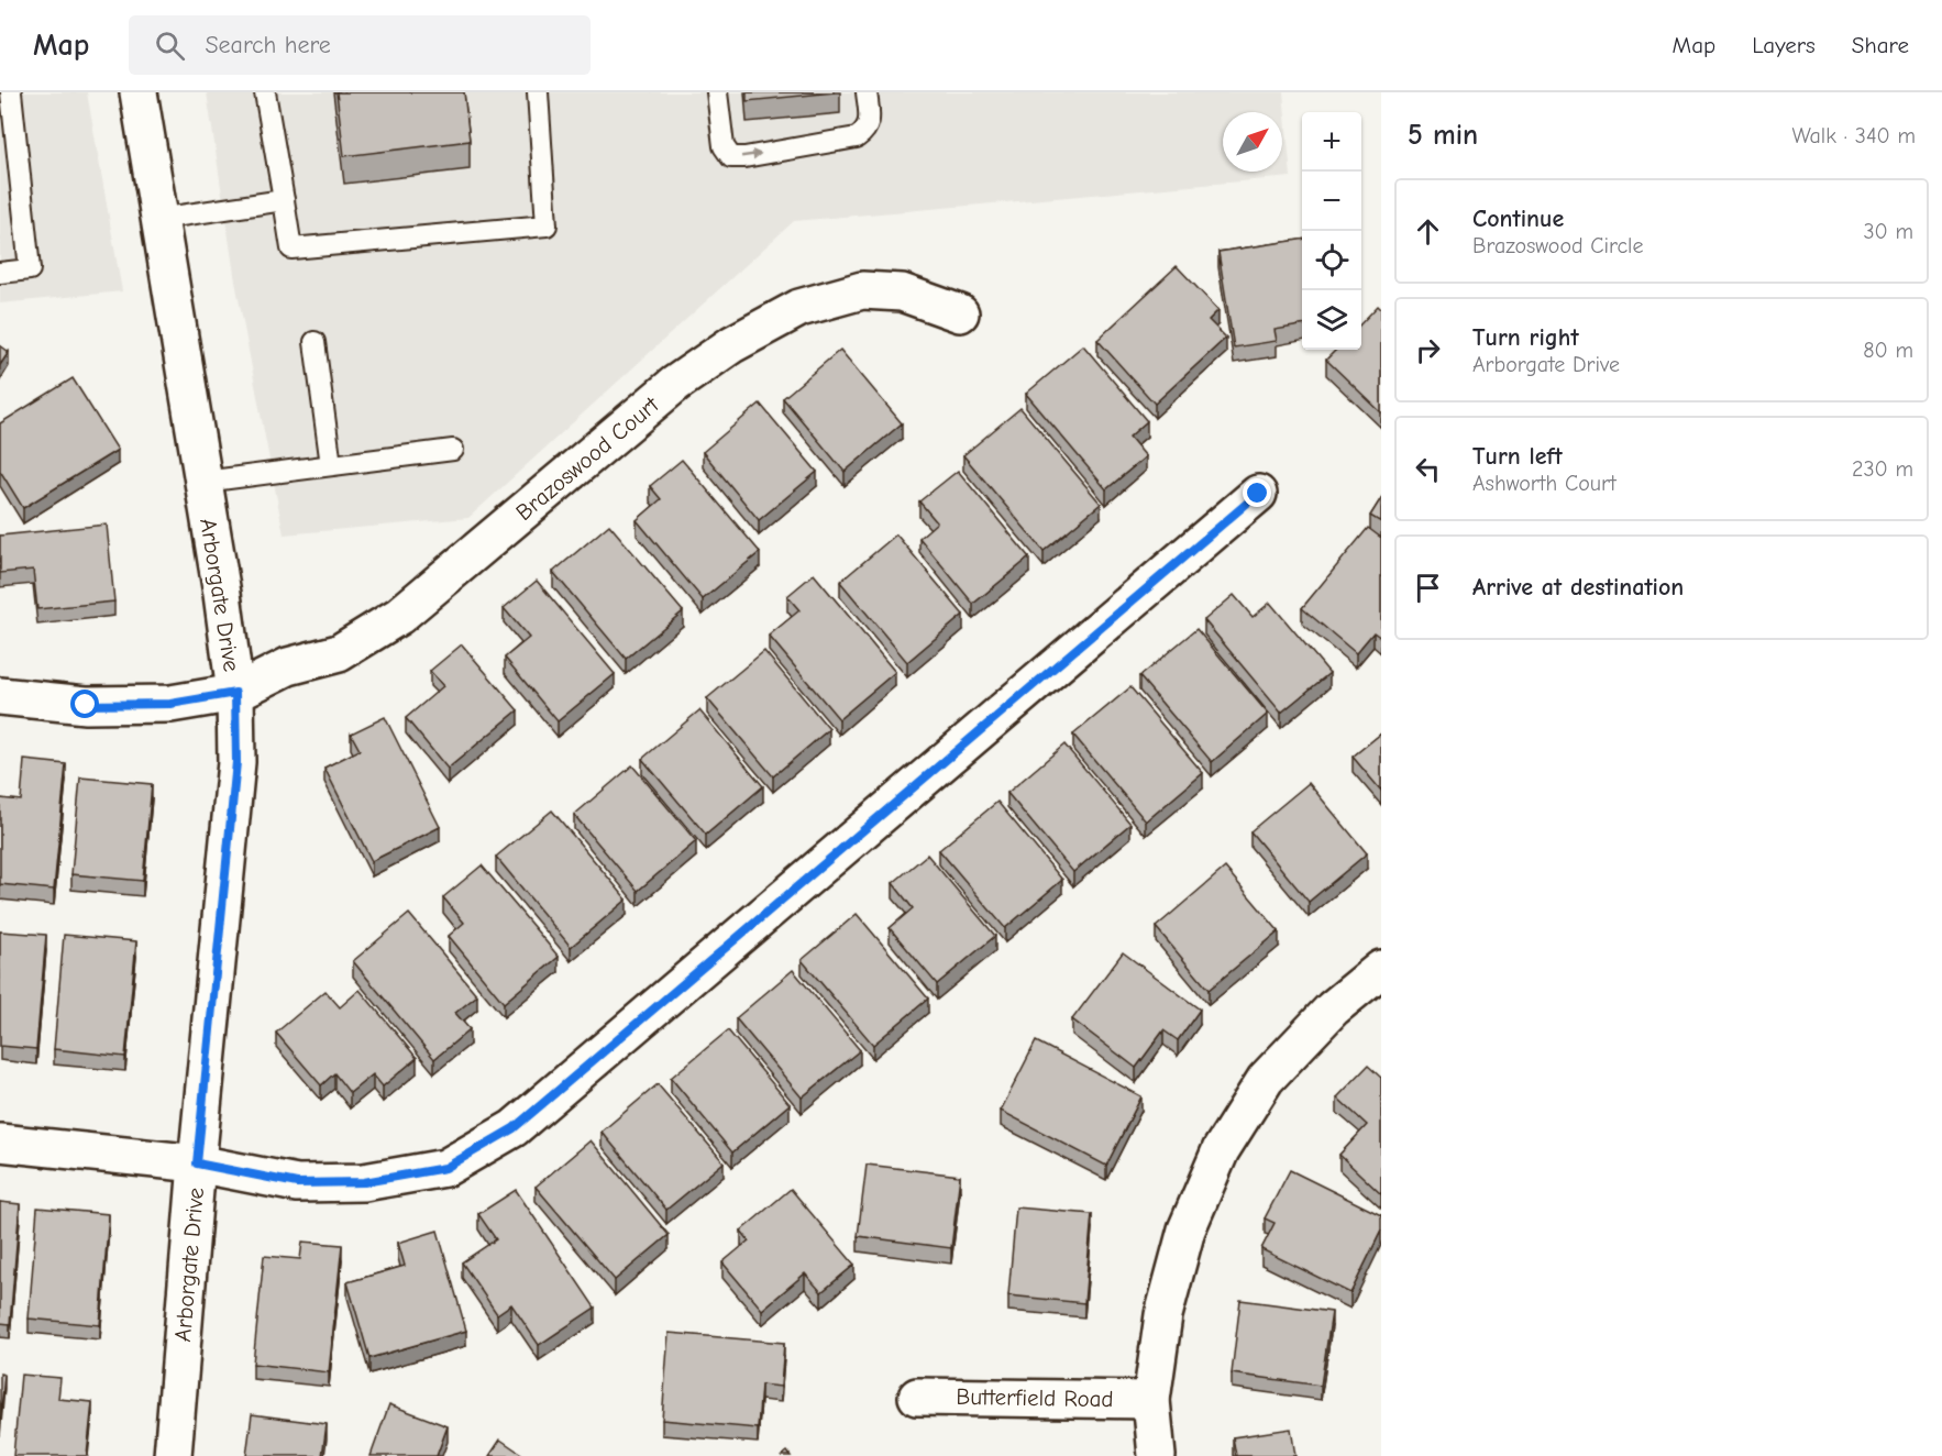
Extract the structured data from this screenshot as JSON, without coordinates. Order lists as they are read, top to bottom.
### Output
{
  "streets": {
    "street": ["Brazoswood Court", "Arborgate Drive", "Butterfield Road"]
  },
  "crossings": [
    ["Brazoswood Court", "Arborgate Drive"]
  ],
  "north": "top right",
  "page": {
    "header": "Map",
    "search": "Search here",
    "nav": ["Map", "Layers", "Share"],
    "heading": ["5 min", "Walk · 340 m"],
    "map_buttons": ["+", "−"],
    "list": [
      ["Continue", "Brazoswood Circle", "30 m"],
      ["Turn right", "Arborgate Drive", "80 m"],
      ["Turn left", "Ashworth Court", "230 m"],
      "Arrive at destination"
    ]
  }
}
